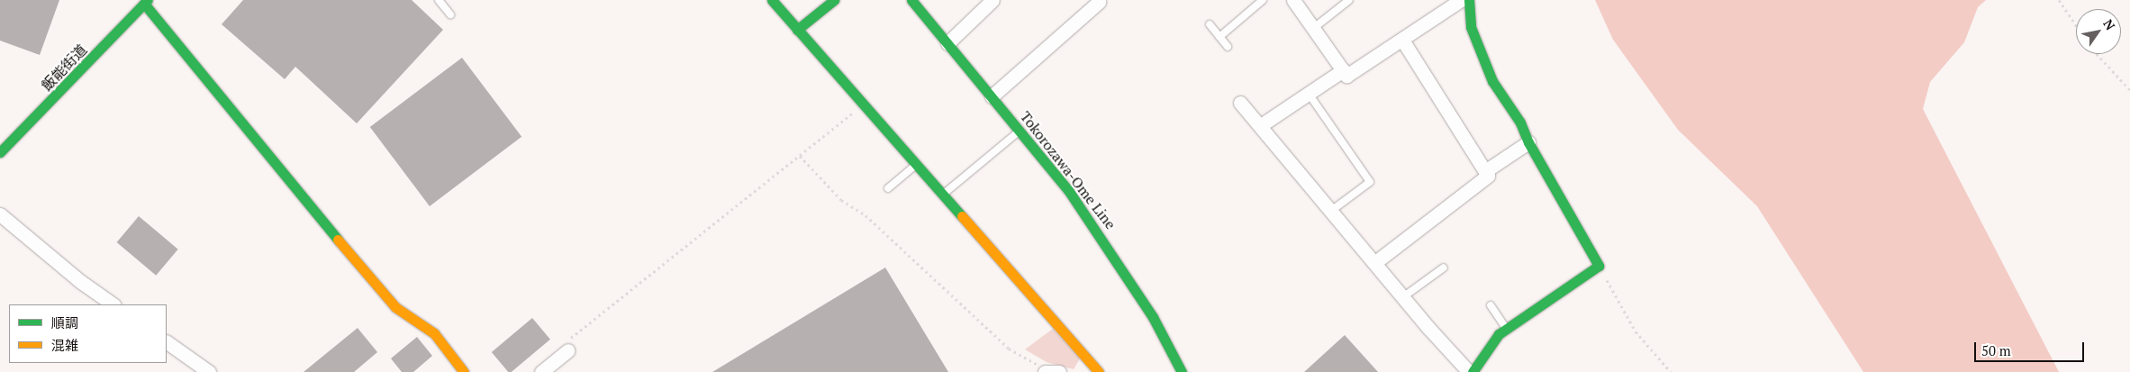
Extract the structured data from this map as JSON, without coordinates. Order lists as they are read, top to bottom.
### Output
{
  "streets": {
    "street": ["飯能街道", "Tokorozawa-Ome Line"]
  },
  "legend": ["順調", "混雑"],
  "scale_bar": "50 m",
  "north": "top right"
}
